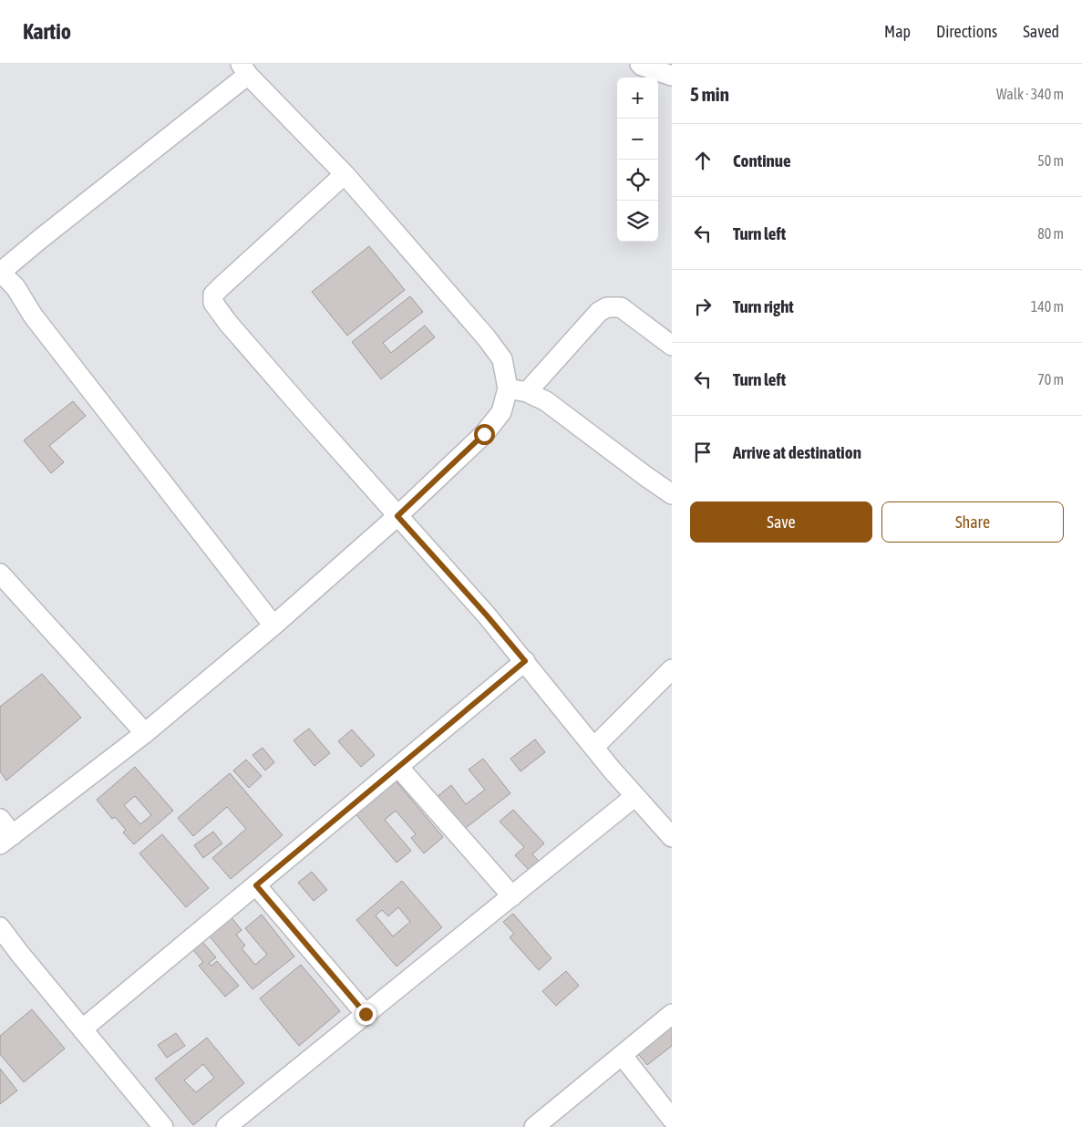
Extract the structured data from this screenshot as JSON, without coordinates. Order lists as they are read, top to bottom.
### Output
{
  "page": {
    "header": "Kartio",
    "nav": ["Map", "Directions", "Saved"],
    "heading": ["5 min", "Walk · 340 m"],
    "map_buttons": ["+", "−"],
    "list": [
      ["Continue", "50 m"],
      ["Turn left", "80 m"],
      ["Turn right", "140 m"],
      ["Turn left", "70 m"],
      "Arrive at destination"
    ],
    "buttons": ["Save", "Share"]
  }
}
